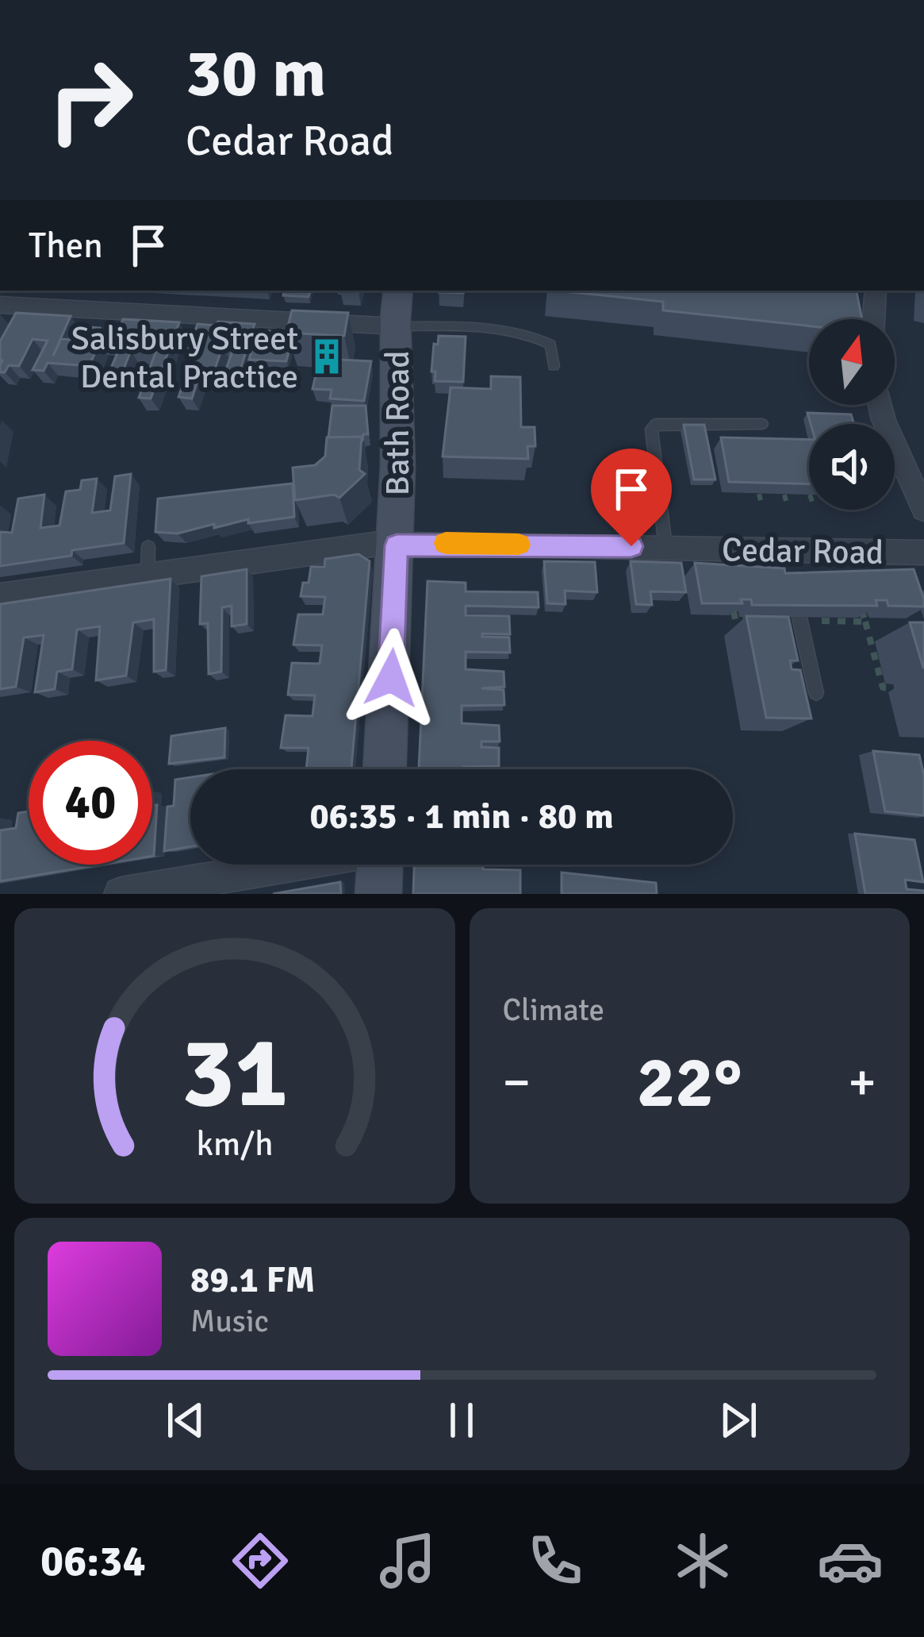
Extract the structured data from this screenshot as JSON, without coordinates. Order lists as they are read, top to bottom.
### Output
{
  "streets": {
    "street": ["Bath Road", "Cedar Road"]
  },
  "crossings": [
    ["Bath Road", "Cedar Road"]
  ],
  "places": {
    "building": ["Salisbury Street Dental Practice"]
  },
  "north": "top",
  "page": {
    "turn": ["30 m", "Cedar Road"],
    "then": "Then",
    "limit": "40",
    "trip": "06:35 · 1 min · 80 m",
    "tile": "Climate",
    "heat": ["−", "22°", "+"],
    "song": ["89.1 FM", "Music"],
    "tabs": "06:34",
    "gauge": ["31", "km/h"]
  }
}
